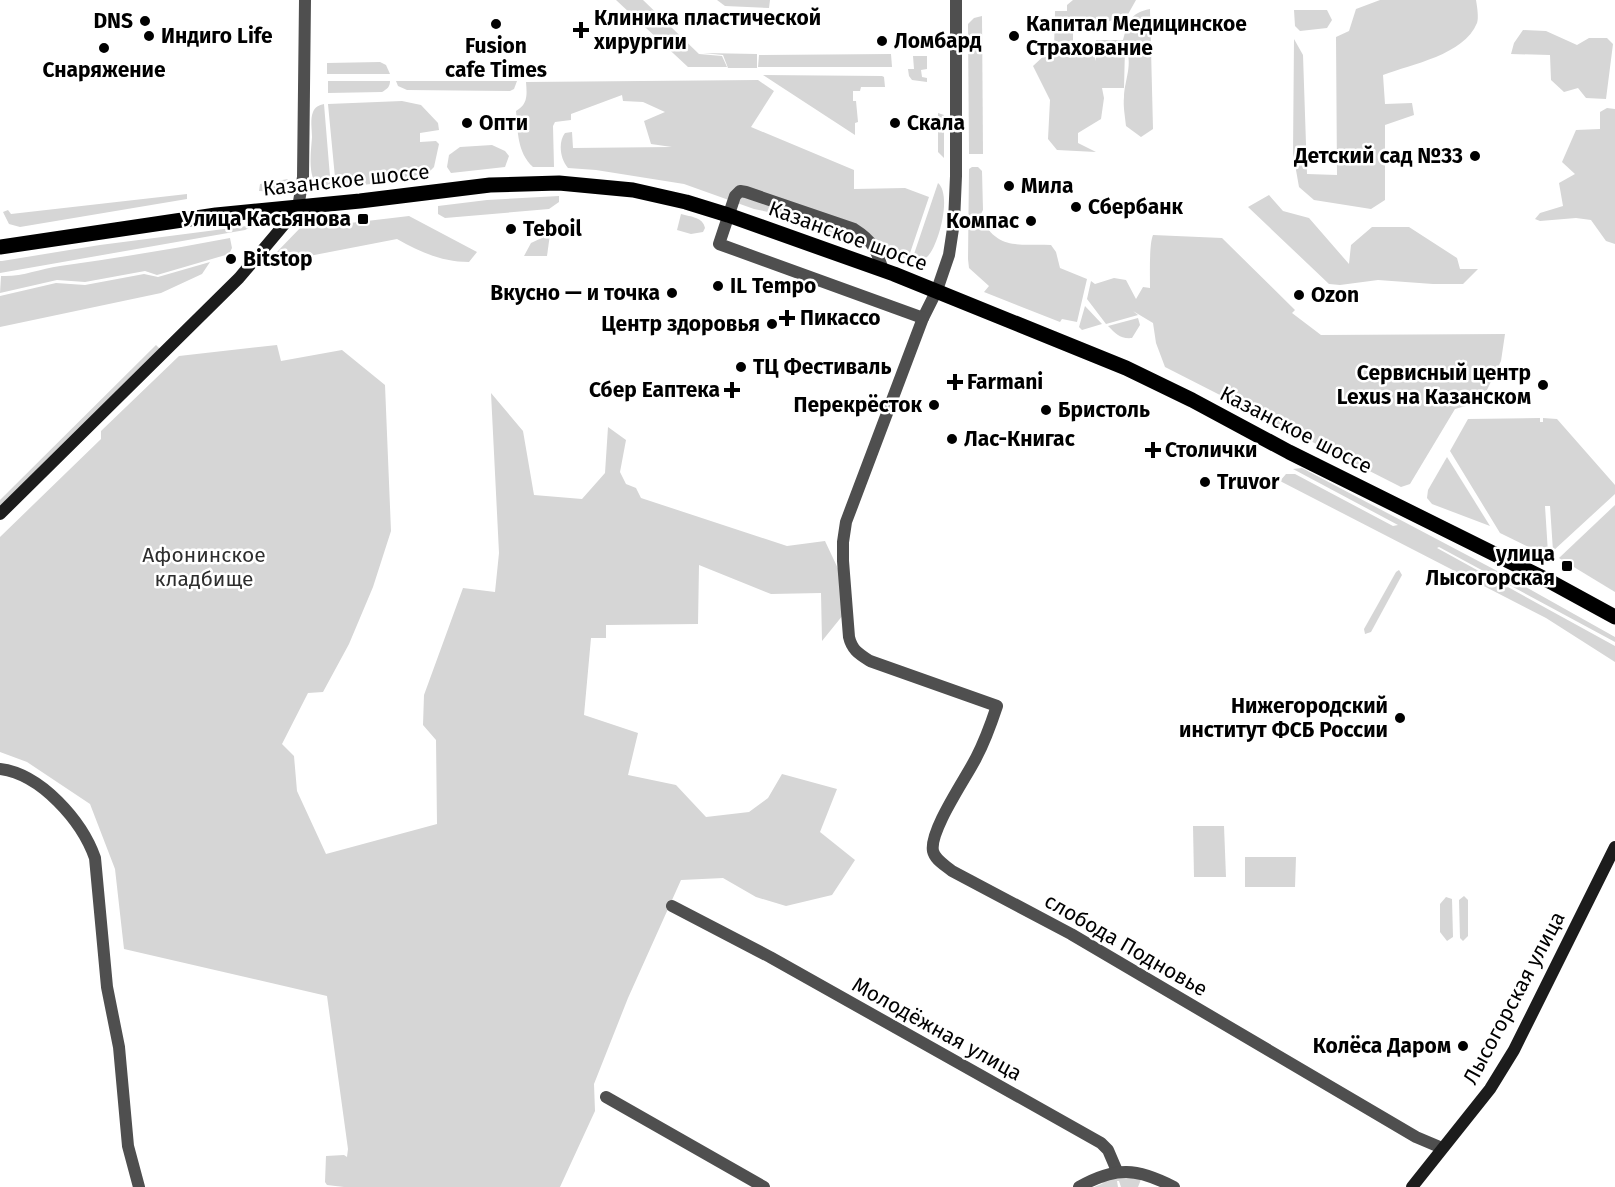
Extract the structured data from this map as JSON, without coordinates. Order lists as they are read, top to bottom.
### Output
{
  "streets": {
    "main road": ["Казанское шоссе"],
    "street": ["слобода Подновье", "Лысогорская улица", "Молодёжная улица"]
  },
  "crossings": [
    ["слобода Подновье", "Лысогорская улица"]
  ],
  "parks": ["Афонинское кладбище"],
  "places": {
    "other": [
      "DNS",
      "Fusion cafe Times",
      "Индиго Life",
      "Капитал Медицинское Страхование",
      "Ломбард",
      "Снаряжение",
      "Опти",
      "Скала",
      "Детский сад №33",
      "Мила",
      "Сбербанк",
      "Компас",
      "Teboil",
      "Bitstop",
      "IL Tempo",
      "Вкусно — и точка",
      "Ozon",
      "Центр здоровья",
      "ТЦ Фестиваль",
      "Сервисный центр Lexus на Казанском",
      "Перекрёсток",
      "Бристоль",
      "Лас-Книгас",
      "Truvor",
      "Нижегородский институт ФСБ России",
      "Колёса Даром"
    ],
    "health": [
      "Клиника пластической хирургии",
      "Пикассо",
      "Farmani",
      "Сбер Еаптека",
      "Столички"
    ],
    "transit": ["Улица Касьянова", "улица Лысогорская"]
  }
}
